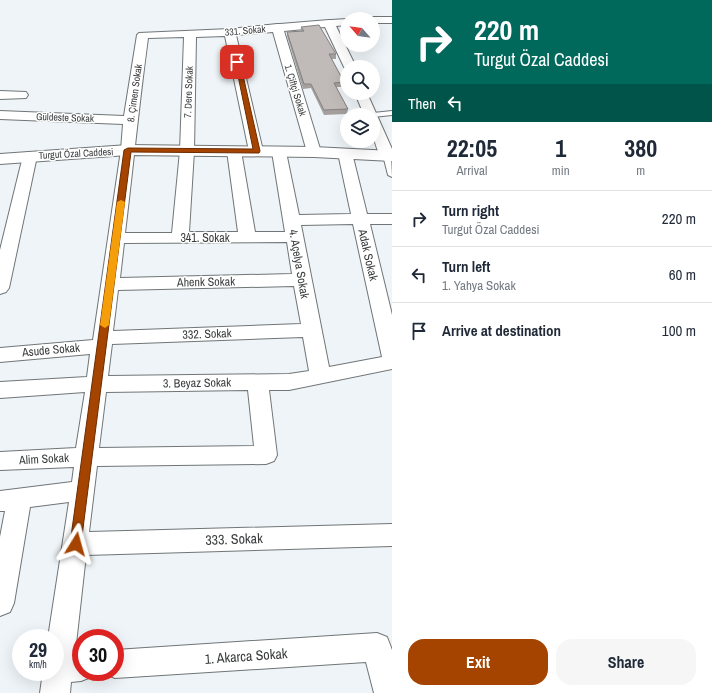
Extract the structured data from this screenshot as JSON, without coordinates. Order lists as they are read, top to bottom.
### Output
{
  "streets": {
    "street": [
      "331. Sokak",
      "1. Çiftçi Sokak",
      "7. Dere Sokak",
      "8. Çimen Sokak",
      "Güldeste Sokak",
      "Turgut Özal Caddesi",
      "341. Sokak",
      "Adak Sokak",
      "4. Açelya Sokak",
      "Ahenk Sokak",
      "332. Sokak",
      "Asude Sokak",
      "3. Beyaz Sokak",
      "Alim Sokak",
      "333. Sokak",
      "1. Akarca Sokak"
    ]
  },
  "crossings": [
    ["331. Sokak", "1. Çiftçi Sokak"],
    ["331. Sokak", "7. Dere Sokak"],
    ["331. Sokak", "8. Çimen Sokak"],
    ["1. Çiftçi Sokak", "Turgut Özal Caddesi"],
    ["7. Dere Sokak", "Turgut Özal Caddesi"],
    ["7. Dere Sokak", "341. Sokak"],
    ["8. Çimen Sokak", "Güldeste Sokak"],
    ["8. Çimen Sokak", "Turgut Özal Caddesi"],
    ["8. Çimen Sokak", "341. Sokak"],
    ["8. Çimen Sokak", "Ahenk Sokak"],
    ["8. Çimen Sokak", "332. Sokak"],
    ["8. Çimen Sokak", "Asude Sokak"],
    ["8. Çimen Sokak", "3. Beyaz Sokak"],
    ["8. Çimen Sokak", "Alim Sokak"],
    ["8. Çimen Sokak", "333. Sokak"],
    ["Turgut Özal Caddesi", "Adak Sokak"],
    ["Turgut Özal Caddesi", "4. Açelya Sokak"],
    ["341. Sokak", "4. Açelya Sokak"],
    ["4. Açelya Sokak", "Ahenk Sokak"],
    ["4. Açelya Sokak", "332. Sokak"],
    ["4. Açelya Sokak", "3. Beyaz Sokak"],
    ["332. Sokak", "Asude Sokak"],
    ["3. Beyaz Sokak", "Alim Sokak"]
  ],
  "north": "top left",
  "page": {
    "turn": ["220 m", "Turgut Özal Caddesi"],
    "then": "Then",
    "eta": [
      "22:05",
      "Arrival",
      "1",
      "min",
      "380",
      "m"
    ],
    "list": [
      {
        "name": "Turn right",
        "note": "Turgut Özal Caddesi",
        "value": "220 m"
      },
      {
        "name": "Turn left",
        "note": "1. Yahya Sokak",
        "value": "60 m"
      },
      {
        "name": "Arrive at destination",
        "value": "100 m"
      }
    ],
    "speed": "29 km/h",
    "limit": "30",
    "buttons": ["Exit", "Share"]
  }
}
